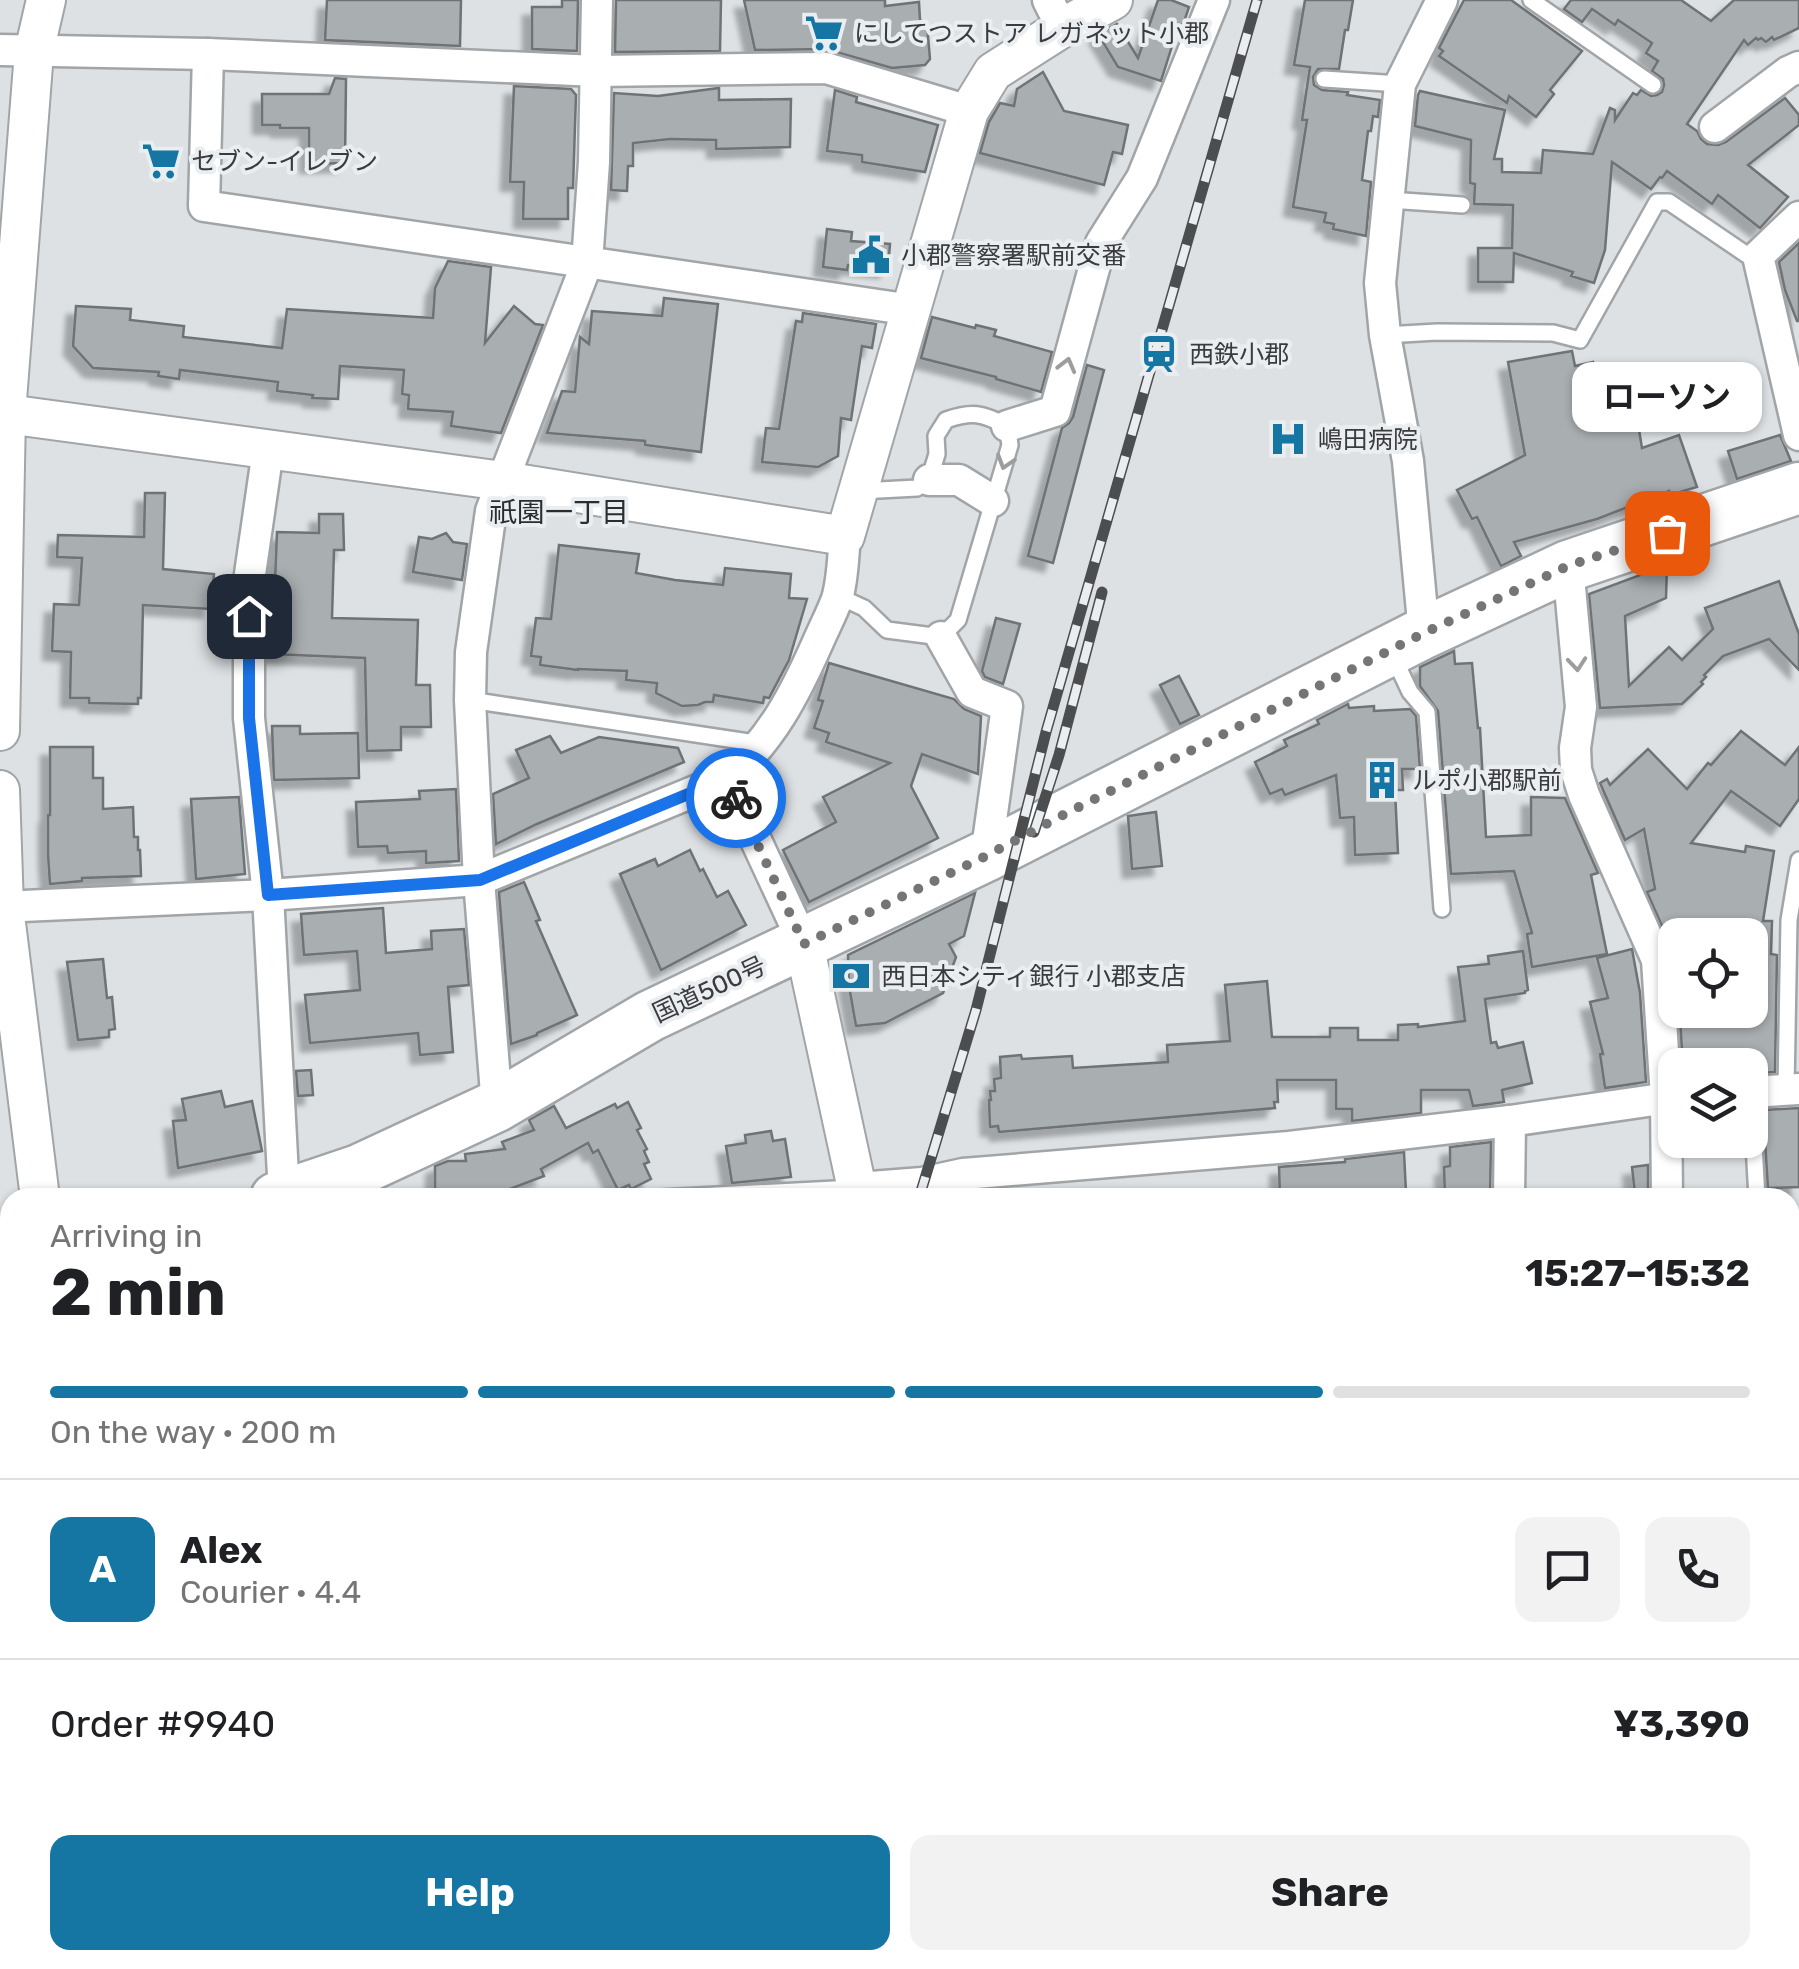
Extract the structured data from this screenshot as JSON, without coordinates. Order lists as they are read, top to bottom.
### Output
{
  "streets": {
    "highway": ["国道500号"]
  },
  "districts": ["祇園一丁目"],
  "places": {
    "supermarket": ["にしてつストア レガネット小郡", "セブン-イレブン"],
    "public building": ["小郡警察署駅前交番"],
    "station": ["西鉄小郡"],
    "hospital": ["嶋田病院"],
    "other": ["ローソン"],
    "building": ["ルポ小郡駅前"],
    "bank": ["西日本シティ銀行 小郡支店"]
  },
  "page": {
    "bubble": "ローソン",
    "heading": ["2 min", "Arriving in", "15:27–15:32"],
    "panel": [
      "Alex",
      "Courier · 4.4",
      "Order #9940",
      "¥3,390"
    ],
    "bar": "On the way · 200 m",
    "round": "A",
    "buttons": ["Help", "Share"]
  }
}
